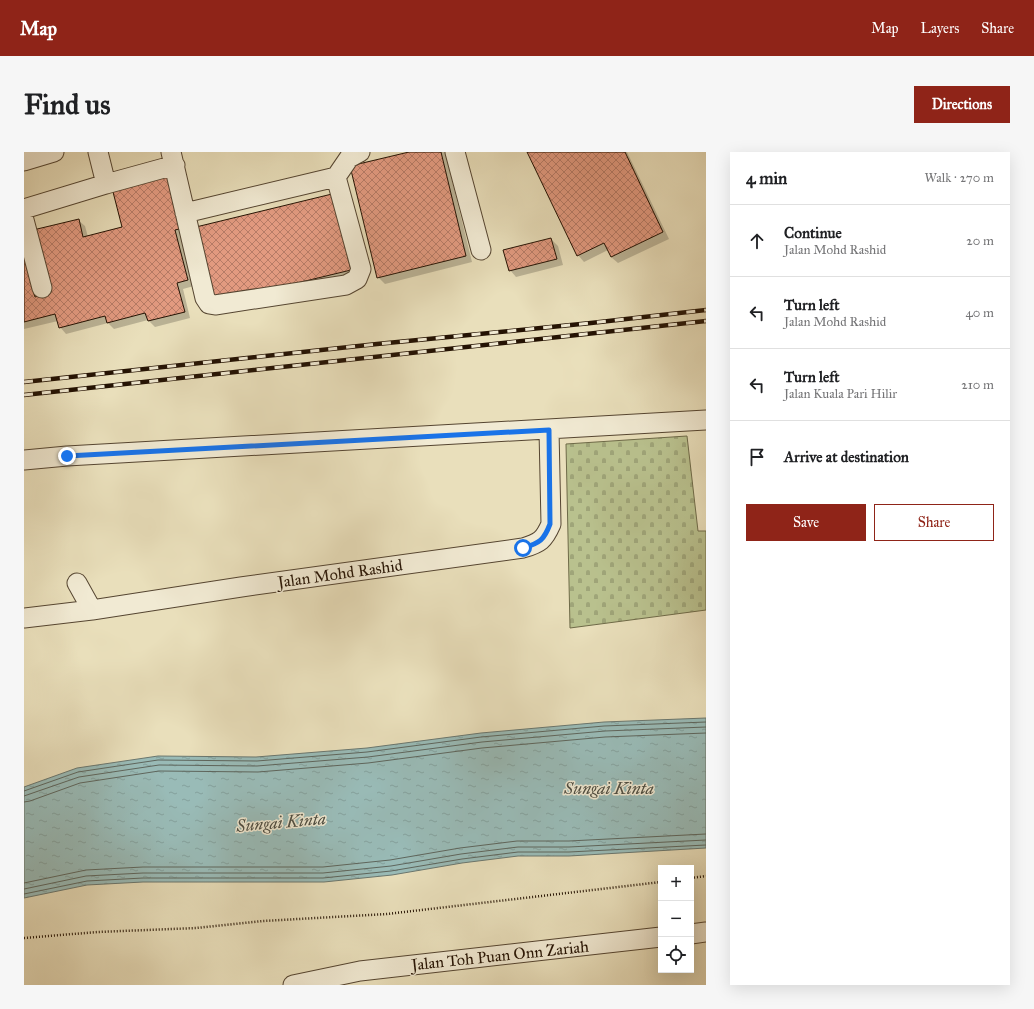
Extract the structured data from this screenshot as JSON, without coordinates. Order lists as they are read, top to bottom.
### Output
{
  "streets": {
    "street": ["Jalan Mohd Rashid", "Jalan Toh Puan Onn Zariah"]
  },
  "water": ["Sungai Kinta"],
  "page": {
    "header": "Map",
    "nav": ["Map", "Layers", "Share"],
    "buttons": [
      "Directions",
      ["Save", "Share"]
    ],
    "title": "Find us",
    "heading": ["4 min", "Walk · 270 m"],
    "list": [
      ["Continue", "Jalan Mohd Rashid", "20 m"],
      ["Turn left", "Jalan Mohd Rashid", "40 m"],
      ["Turn left", "Jalan Kuala Pari Hilir", "210 m"],
      "Arrive at destination"
    ],
    "map_buttons": ["+", "−"]
  }
}
